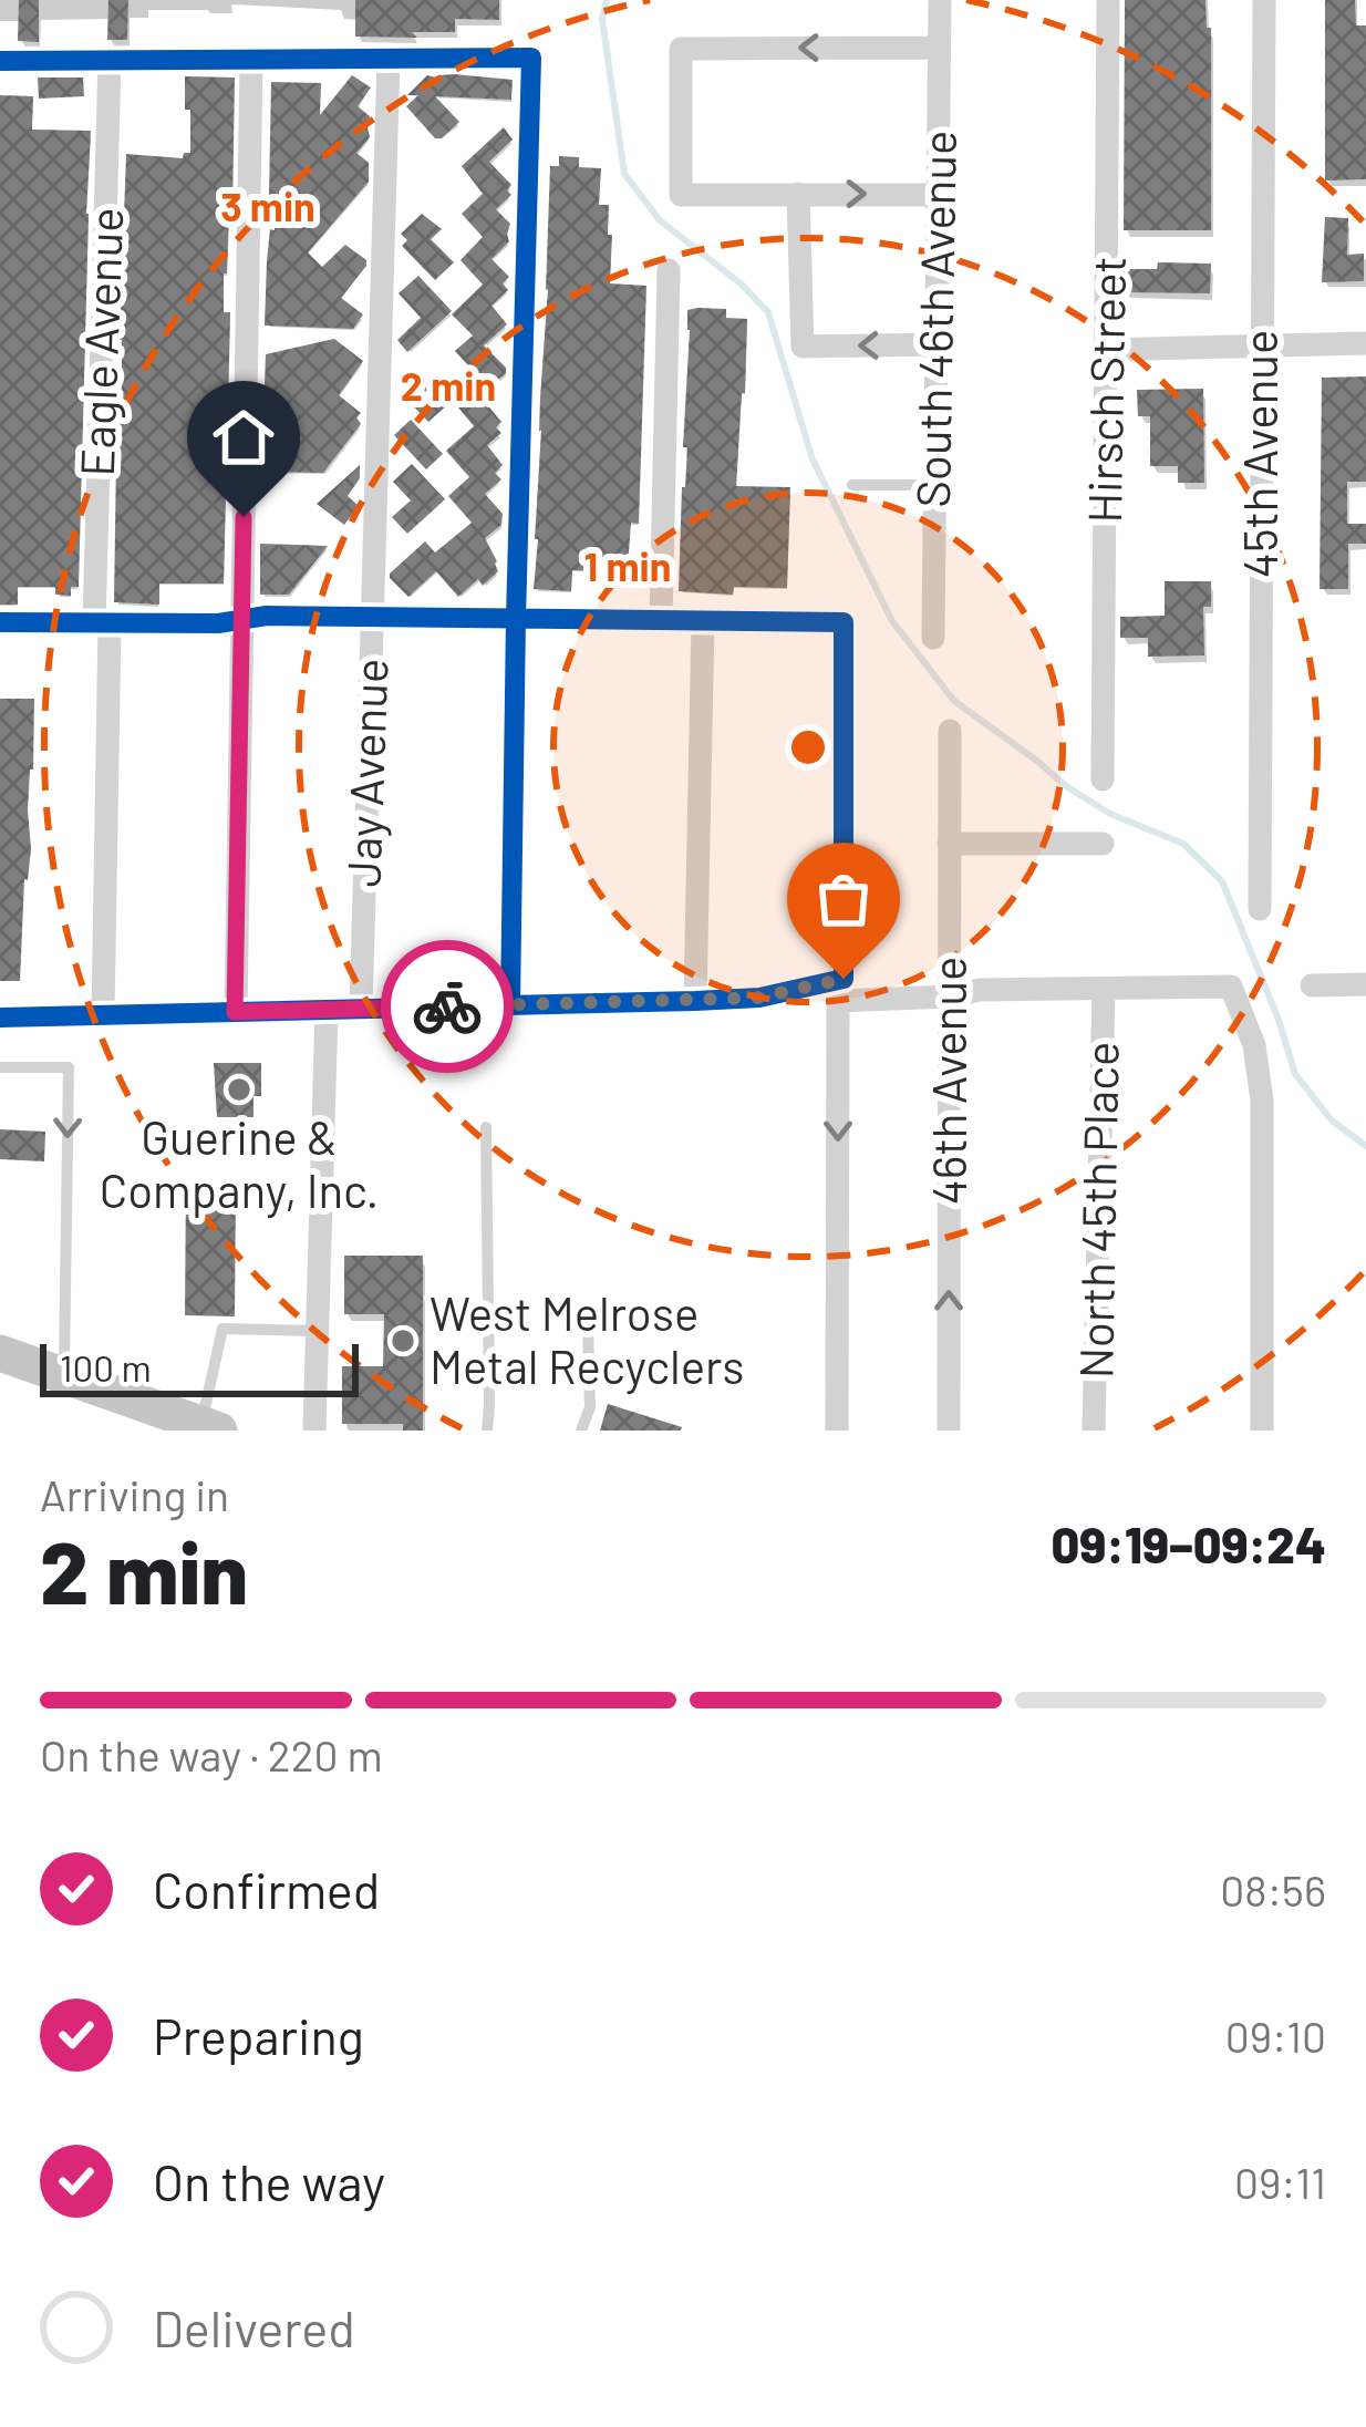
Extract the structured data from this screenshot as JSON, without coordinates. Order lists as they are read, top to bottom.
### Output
{
  "streets": {
    "street": [
      "South 46th Avenue",
      "Eagle Avenue",
      "Hirsch Street",
      "45th Avenue",
      "Jay Avenue",
      "46th Avenue",
      "North 45th Place"
    ]
  },
  "places": ["Guerine & Company, Inc.", "West Melrose Metal Recyclers"],
  "scale_bar": "100 m",
  "page": {
    "scale": "100 m",
    "heading": ["2 min", "Arriving in", "09:19–09:24"],
    "bar": "On the way · 220 m",
    "list": [
      ["Confirmed", "08:56"],
      ["Preparing", "09:10"],
      ["On the way", "09:11"],
      "Delivered"
    ]
  },
  "rings": ["3 min", "2 min", "1 min"]
}
